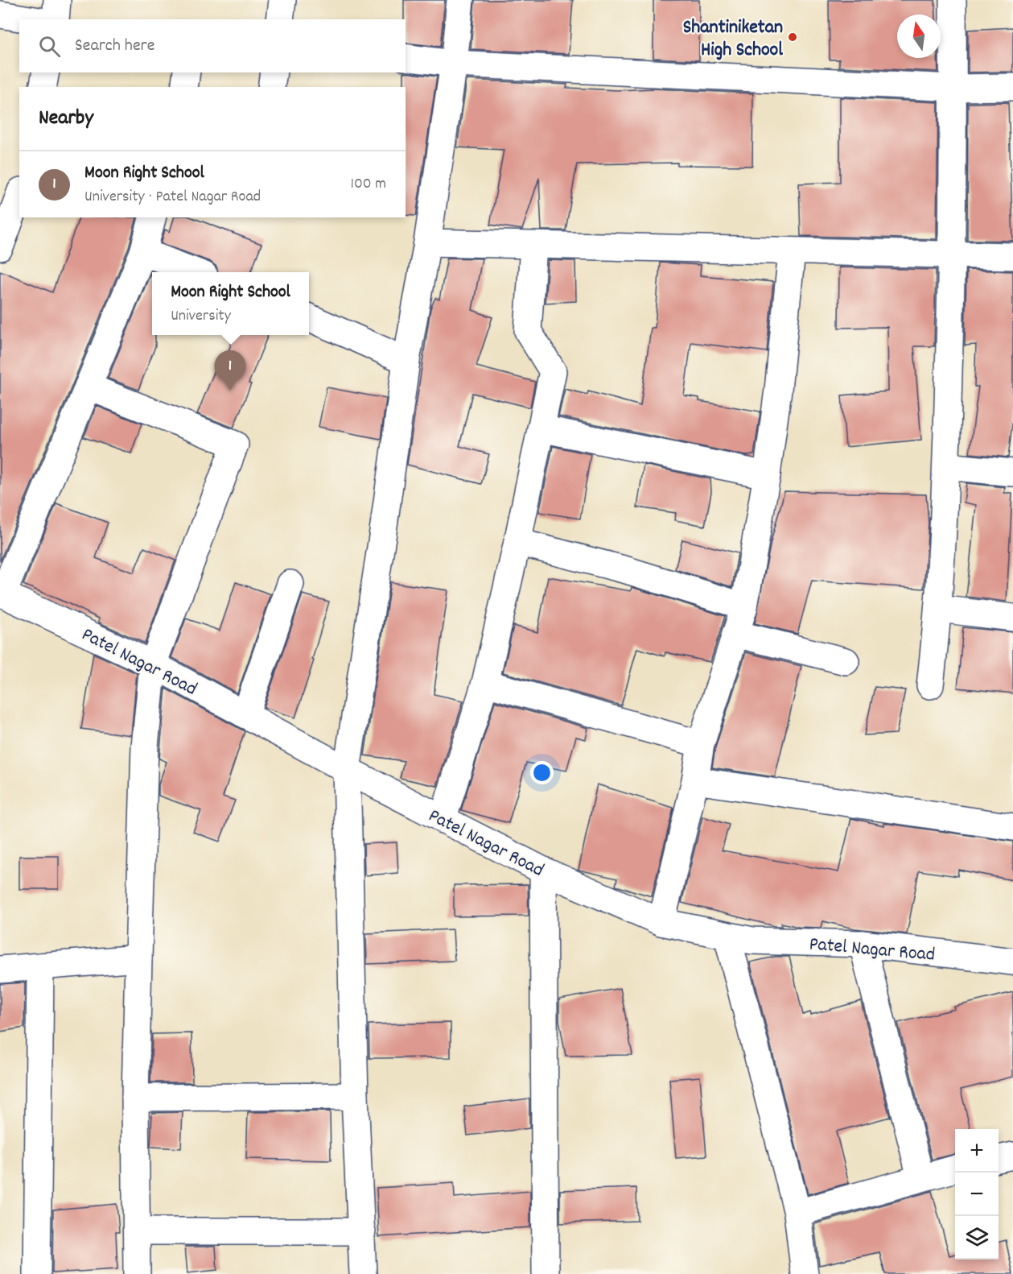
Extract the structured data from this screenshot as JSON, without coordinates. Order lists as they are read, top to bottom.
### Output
{
  "streets": {
    "street": ["Patel Nagar Road"]
  },
  "places": ["Shantiniketan High School"],
  "north": "top",
  "page": {
    "search": "Search here",
    "heading": "Nearby",
    "list": [
      {
        "mark": "1",
        "name": "Moon Right School",
        "note": "University · Patel Nagar Road",
        "value": "100 m"
      }
    ],
    "popup": ["Moon Right School", "University"],
    "pins": "1",
    "map_buttons": ["+", "−"]
  }
}
